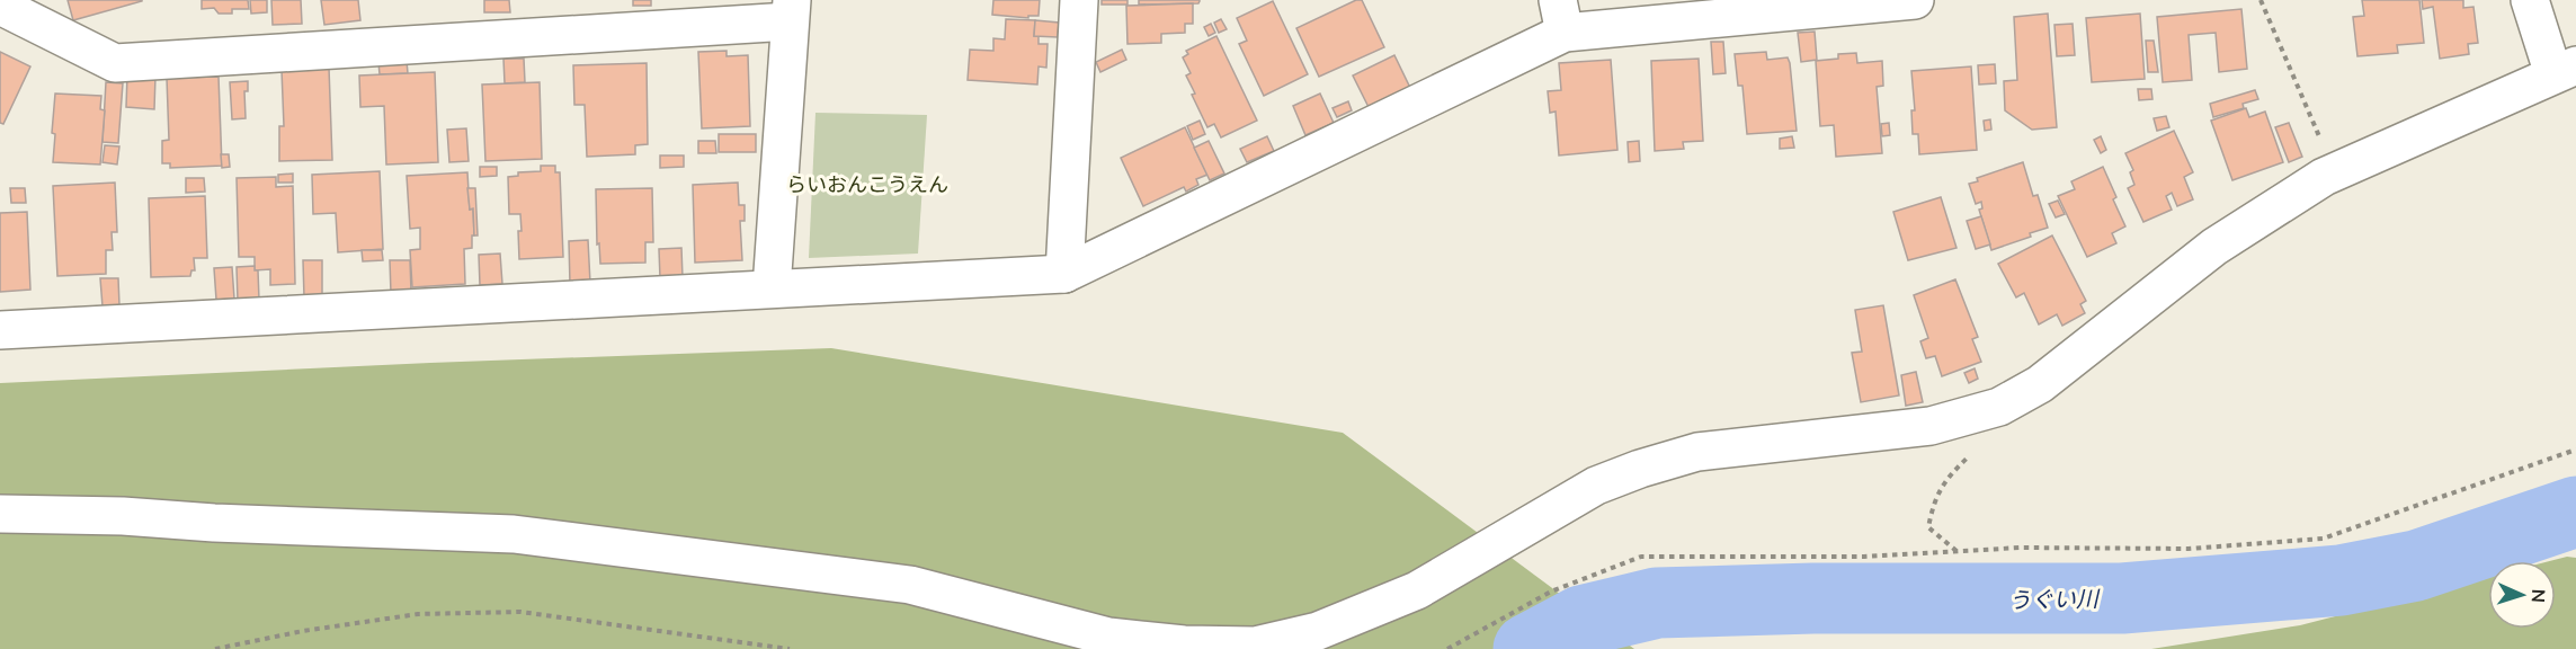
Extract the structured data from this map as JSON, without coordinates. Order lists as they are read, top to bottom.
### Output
{
  "water": ["うぐい川"],
  "parks": ["らいおんこうえん"],
  "north": "right"
}
